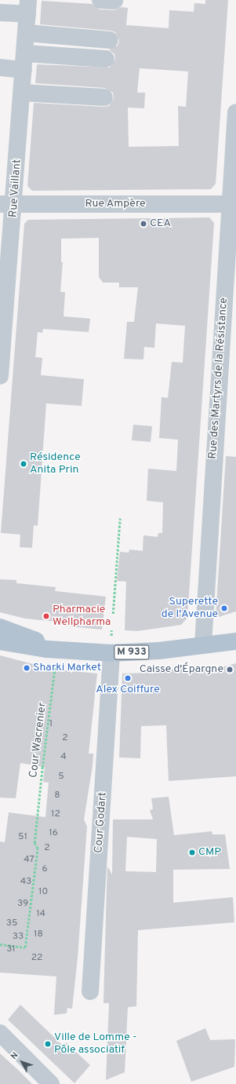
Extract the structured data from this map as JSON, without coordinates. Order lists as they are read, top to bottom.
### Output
{
  "streets": {
    "main road": ["M 933"],
    "street": [
      "Rue Vaillant",
      "Rue Ampère",
      "Rue des Martyrs de la Résistance",
      "Cour Godart"
    ],
    "path": ["Cour Wacrenier"]
  },
  "crossings": [
    ["Rue Vaillant", "Rue Ampère"],
    ["Rue Ampère", "Rue des Martyrs de la Résistance"],
    ["Rue des Martyrs de la Résistance", "M 933"],
    ["M 933", "Cour Wacrenier"],
    ["M 933", "Cour Godart"]
  ],
  "places": [
    "CEA",
    "Résidence Anita Prin",
    "Superette de l'Avenue",
    "Pharmacie Wellpharma",
    "Sharki Market",
    "Caisse d'Épargne",
    "Alex Coiffure",
    "CMP",
    "Ville de Lomme - Pôle associatif"
  ],
  "house_numbers": [
    "1",
    "2",
    "4",
    "5",
    "8",
    "12",
    "16",
    "51",
    "2",
    "47",
    "6",
    "43",
    "10",
    "39",
    "14",
    "35",
    "18",
    "33",
    "31",
    "22"
  ],
  "north": "top left"
}
